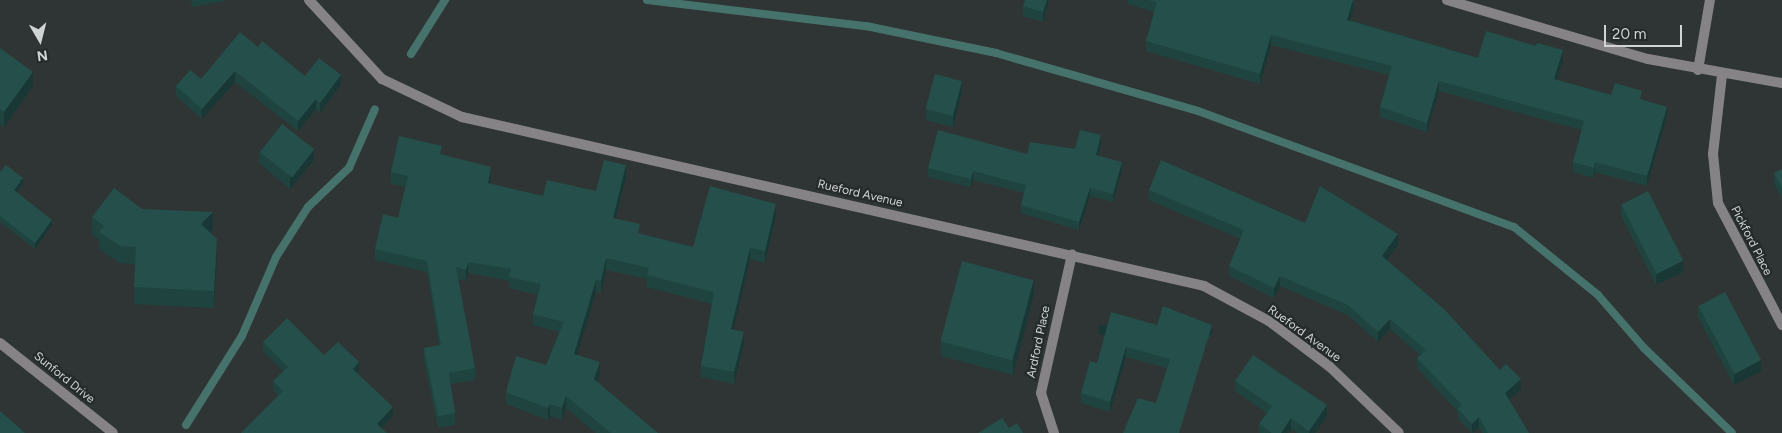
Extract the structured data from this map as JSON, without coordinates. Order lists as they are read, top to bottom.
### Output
{
  "streets": {
    "street": [
      "Rueford Avenue",
      "Pickford Place",
      "Ardford Place",
      "Sunford Drive"
    ]
  },
  "crossings": [
    ["Rueford Avenue", "Ardford Place"]
  ],
  "scale_bar": "20 m",
  "north": "bottom"
}
